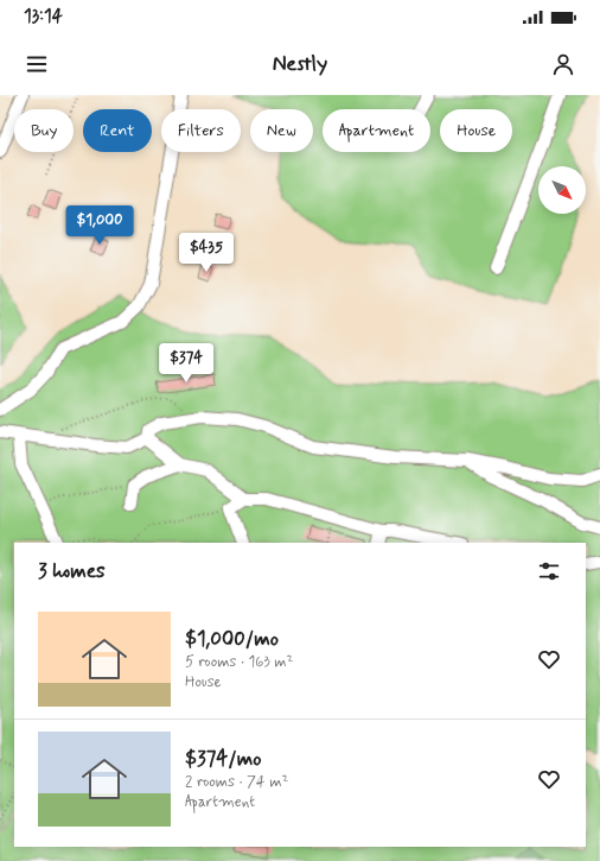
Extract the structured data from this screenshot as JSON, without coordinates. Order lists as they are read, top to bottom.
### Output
{
  "north": "bottom right",
  "page": {
    "status": "13:14",
    "header": "Nestly",
    "chip": [
      "Buy",
      "Rent",
      "Filters",
      "New",
      "Apartment",
      "House"
    ],
    "price": ["$1,000", "$435", "$374"],
    "heading": "3 homes",
    "list": [
      {
        "name": "$1,000/mo",
        "note": "5 rooms · 163 m² · House"
      },
      {
        "name": "$374/mo",
        "note": "2 rooms · 74 m² · Apartment"
      }
    ]
  }
}
